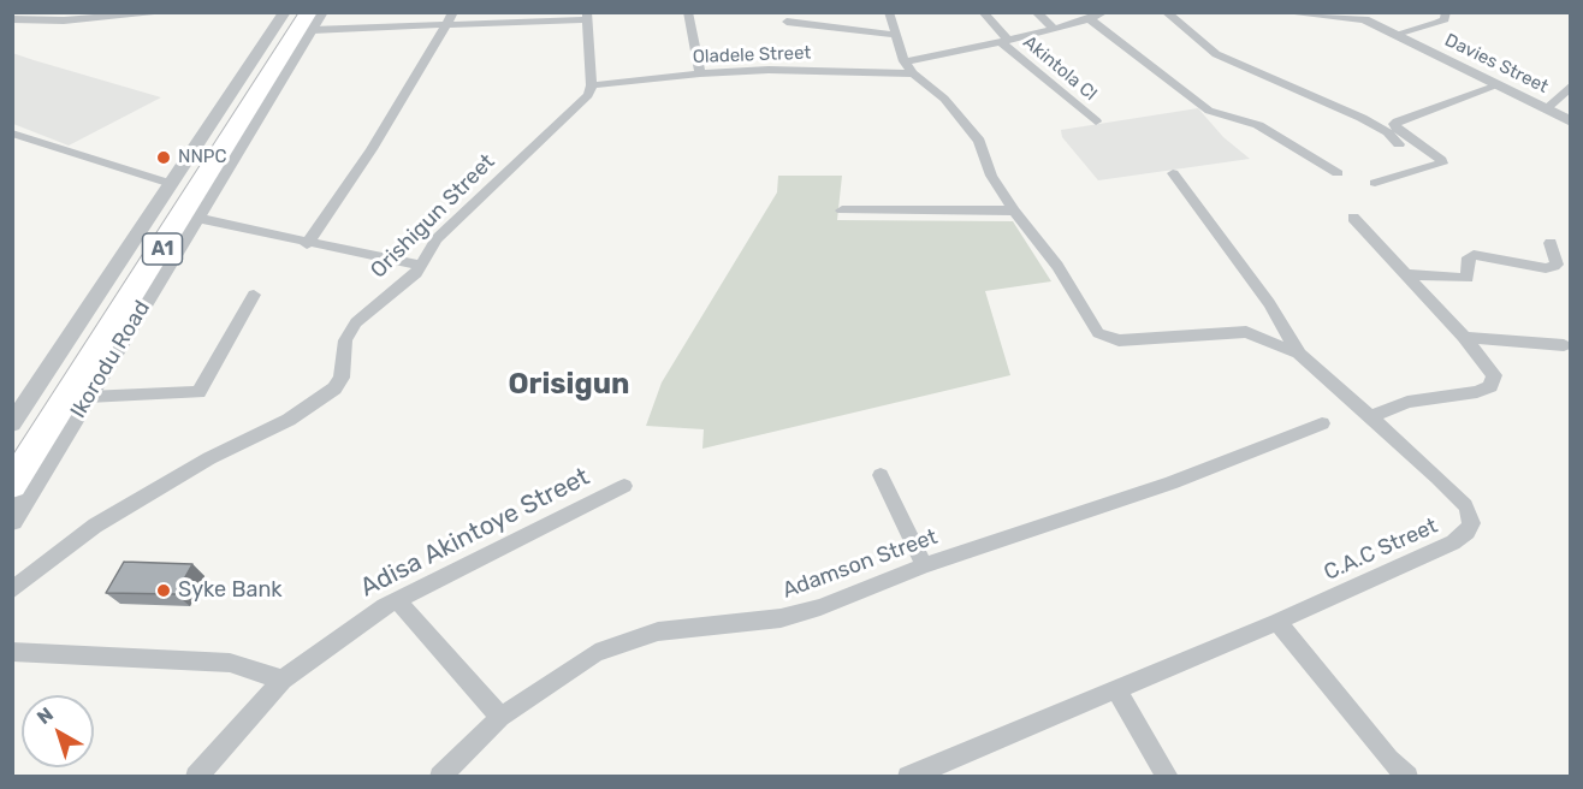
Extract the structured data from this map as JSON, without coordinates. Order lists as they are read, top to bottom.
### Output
{
  "streets": {
    "highway": ["A1", "Ikorodu Road"],
    "street": [
      "Oladele Street",
      "Davies Street",
      "Akintola Cl",
      "Orishigun Street",
      "Adisa Akintoye Street",
      "C.A.C Street",
      "Adamson Street"
    ]
  },
  "crossings": [
    ["Oladele Street", "Orishigun Street"],
    ["Oladele Street", "C.A.C Street"]
  ],
  "districts": ["Orisigun"],
  "places": ["NNPC", "Syke Bank"],
  "north": "top left"
}
